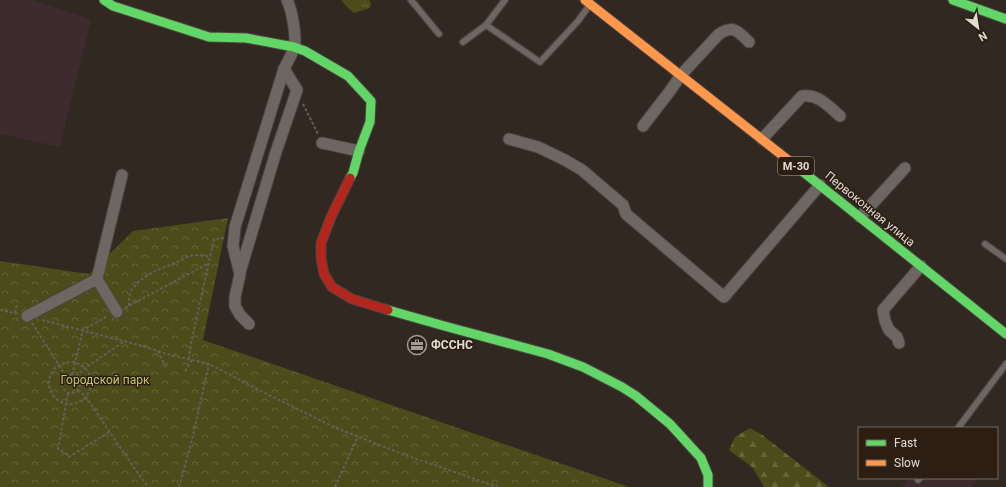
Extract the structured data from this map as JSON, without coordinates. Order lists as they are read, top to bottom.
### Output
{
  "streets": {
    "main road": ["М-30", "Первоконная улица"]
  },
  "parks": ["Городской парк"],
  "places": {
    "office": ["ФССНС"]
  },
  "legend": ["Fast", "Slow"],
  "north": "bottom right"
}
